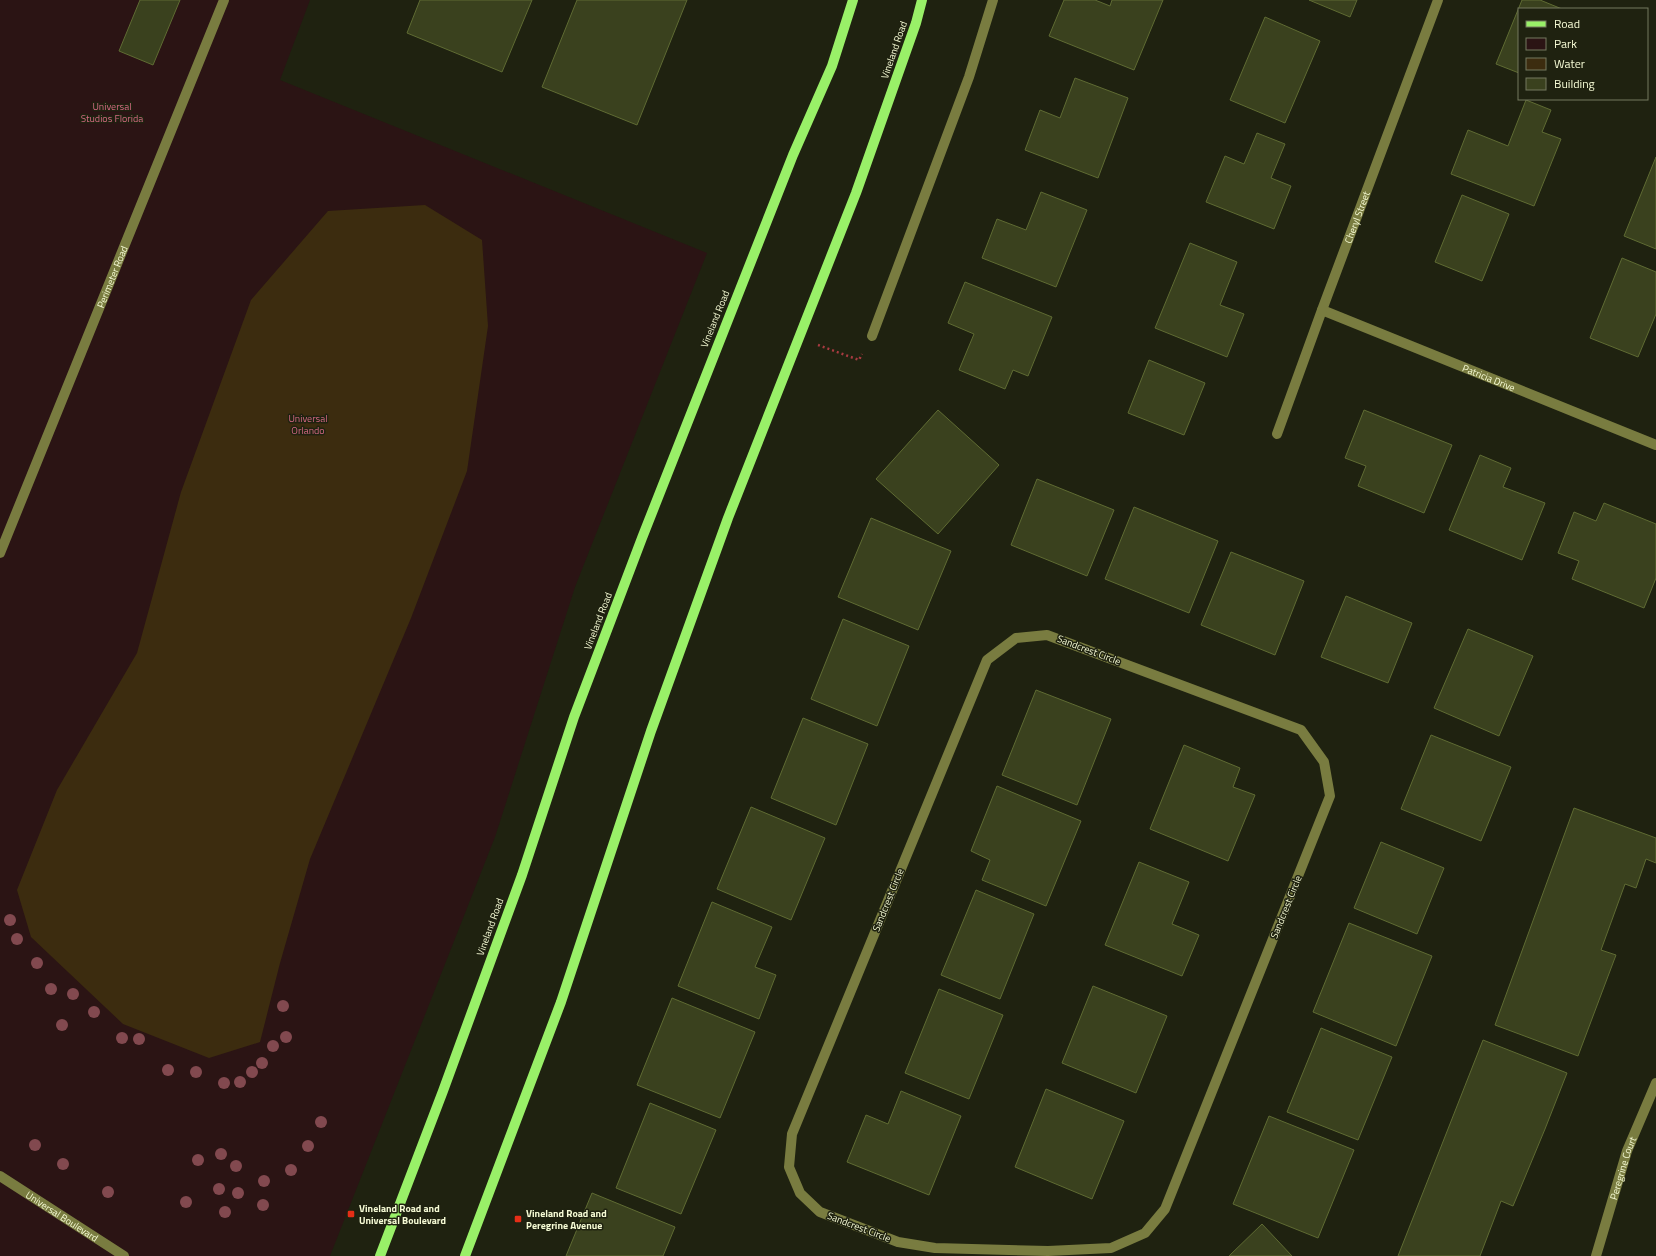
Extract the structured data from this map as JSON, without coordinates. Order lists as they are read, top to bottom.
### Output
{
  "streets": {
    "main road": ["Vineland Road"],
    "street": [
      "Cheryl Street",
      "Perimeter Road",
      "Patricia Drive",
      "Sandcrest Circle",
      "Peregrine Court",
      "Universal Boulevard"
    ]
  },
  "crossings": [
    ["Cheryl Street", "Patricia Drive"]
  ],
  "parks": ["Universal Studios Florida", "Universal Orlando"],
  "places": {
    "transit": ["Vineland Road and Universal Boulevard", "Vineland Road and Peregrine Avenue"]
  },
  "legend": [
    "Road",
    "Park",
    "Water",
    "Building"
  ]
}
